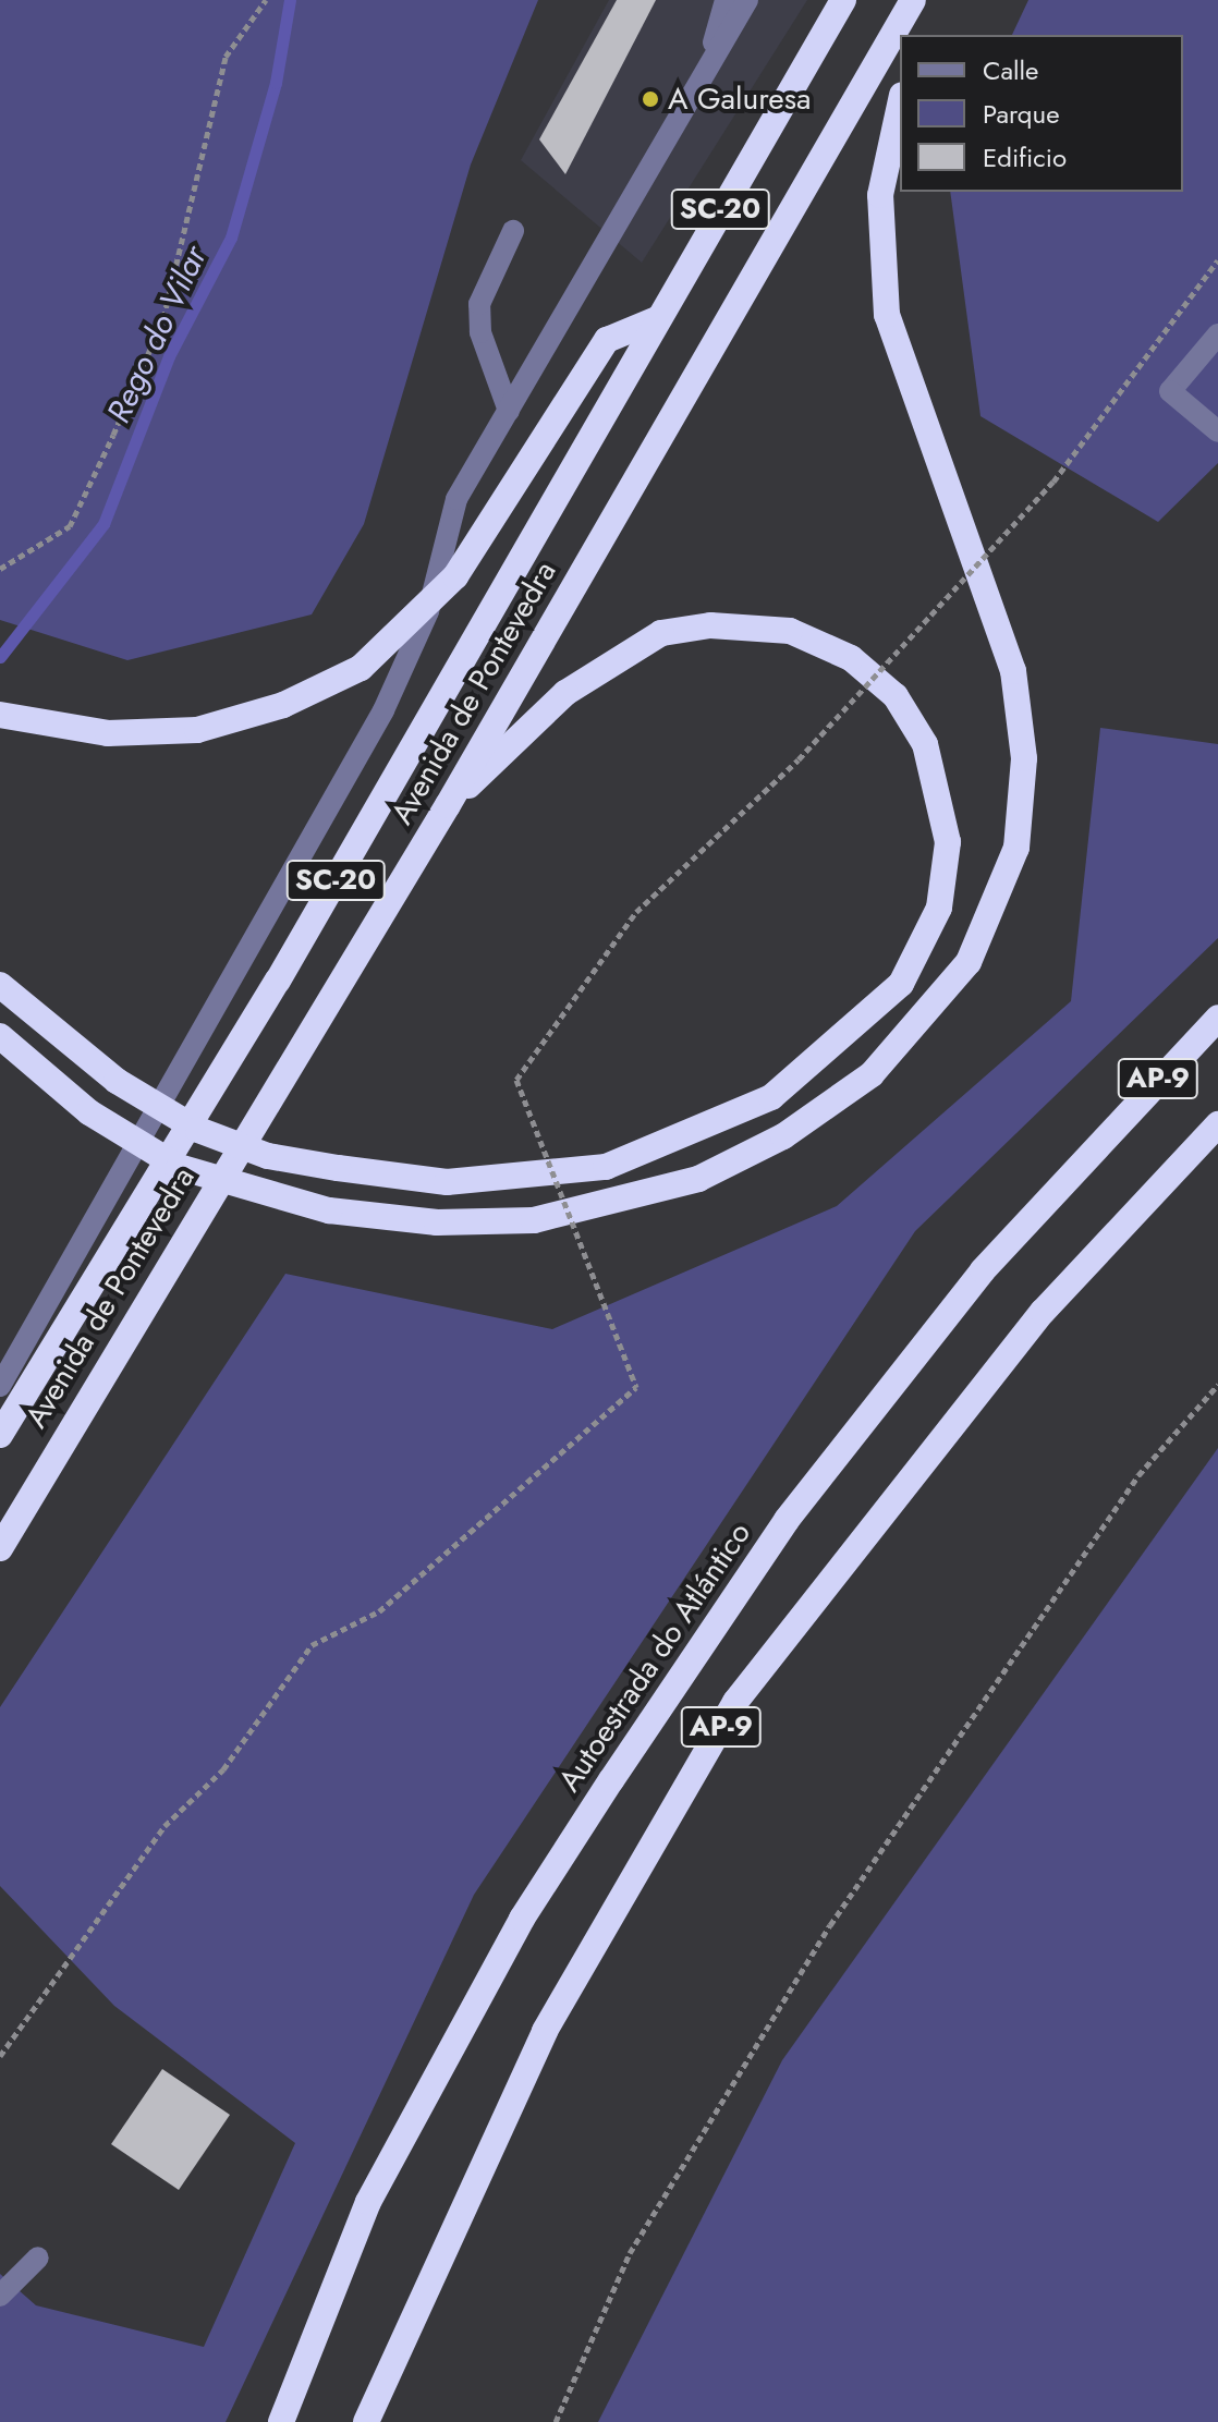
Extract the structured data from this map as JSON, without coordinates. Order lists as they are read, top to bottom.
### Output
{
  "streets": {
    "highway": [
      "SC-20",
      "Avenida de Pontevedra",
      "AP-9",
      "Autoestrada do Atlántico"
    ]
  },
  "water": ["Rego do Vilar"],
  "places": ["A Galuresa"],
  "legend": ["Calle", "Parque", "Edificio"]
}
